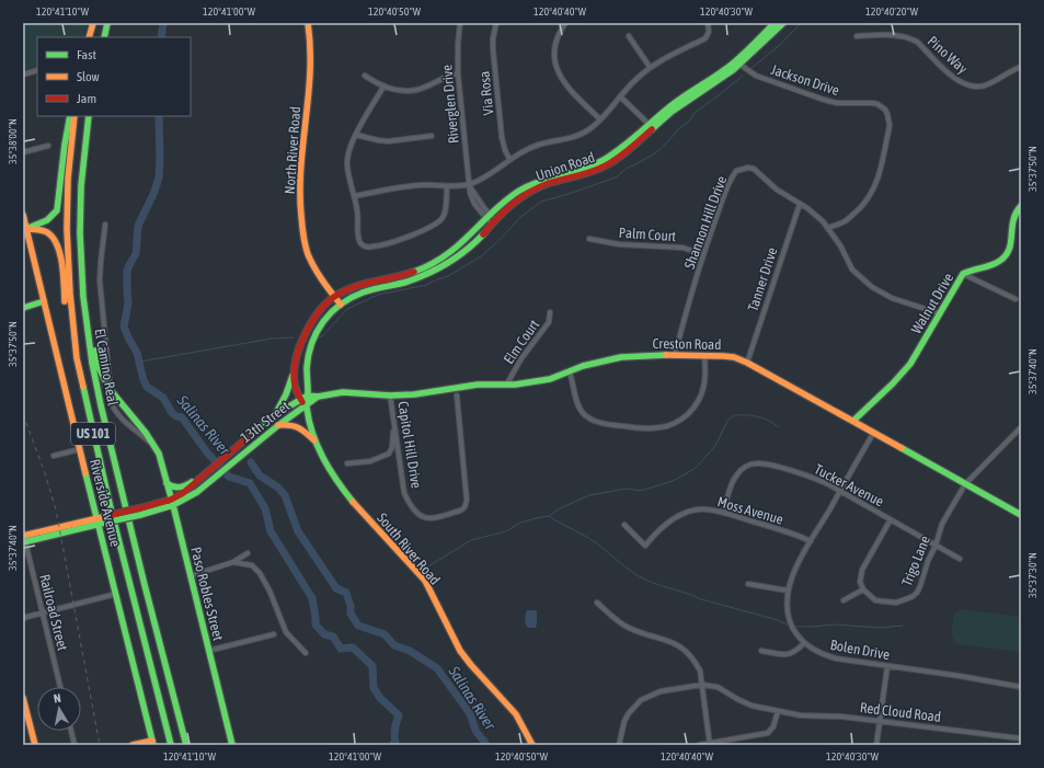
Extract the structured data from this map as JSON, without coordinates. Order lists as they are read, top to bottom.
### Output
{
  "streets": {
    "main road": [
      "North River Road",
      "Union Road",
      "Walnut Drive",
      "Creston Road",
      "El Camino Real",
      "13th Street",
      "US 101",
      "Riverside Avenue",
      "South River Road",
      "Paso Robles Street"
    ],
    "street": [
      "Pino Way",
      "Jackson Drive",
      "Via Rosa",
      "Riverglen Drive",
      "Shannon Hill Drive",
      "Palm Court",
      "Tanner Drive",
      "Elm Court",
      "Capitol Hill Drive",
      "Tucker Avenue",
      "Moss Avenue",
      "Trigo Lane",
      "Railroad Street",
      "Bolen Drive",
      "Red Cloud Road"
    ]
  },
  "crossings": [
    ["Jackson Drive", "Union Road"],
    ["Jackson Drive", "Shannon Hill Drive"],
    ["Riverglen Drive", "Union Road"],
    ["North River Road", "Union Road"],
    ["Shannon Hill Drive", "Palm Court"],
    ["Shannon Hill Drive", "Tanner Drive"],
    ["Shannon Hill Drive", "Walnut Drive"],
    ["Shannon Hill Drive", "Creston Road"],
    ["Tanner Drive", "Creston Road"],
    ["Walnut Drive", "Creston Road"],
    ["Elm Court", "Creston Road"],
    ["Creston Road", "13th Street"],
    ["Creston Road", "Capitol Hill Drive"],
    ["Creston Road", "South River Road"],
    ["Creston Road", "Trigo Lane"],
    ["Creston Road", "Bolen Drive"],
    ["13th Street", "Riverside Avenue"],
    ["13th Street", "South River Road"],
    ["13th Street", "Paso Robles Street"],
    ["13th Street", "Railroad Street"],
    ["Tucker Avenue", "Moss Avenue"],
    ["Tucker Avenue", "Trigo Lane"],
    ["Tucker Avenue", "Bolen Drive"],
    ["Moss Avenue", "Bolen Drive"]
  ],
  "water": ["Salinas River"],
  "legend": ["Fast", "Slow", "Jam"],
  "north": "top",
  "coordinates": [
    "120°41'10\"W",
    "120°41'00\"W",
    "120°40'50\"W",
    "120°40'40\"W",
    "120°40'30\"W",
    "120°40'20\"W",
    "35°38'00\"N",
    "35°37'50\"N",
    "35°37'40\"N",
    "35°37'30\"N"
  ]
}
